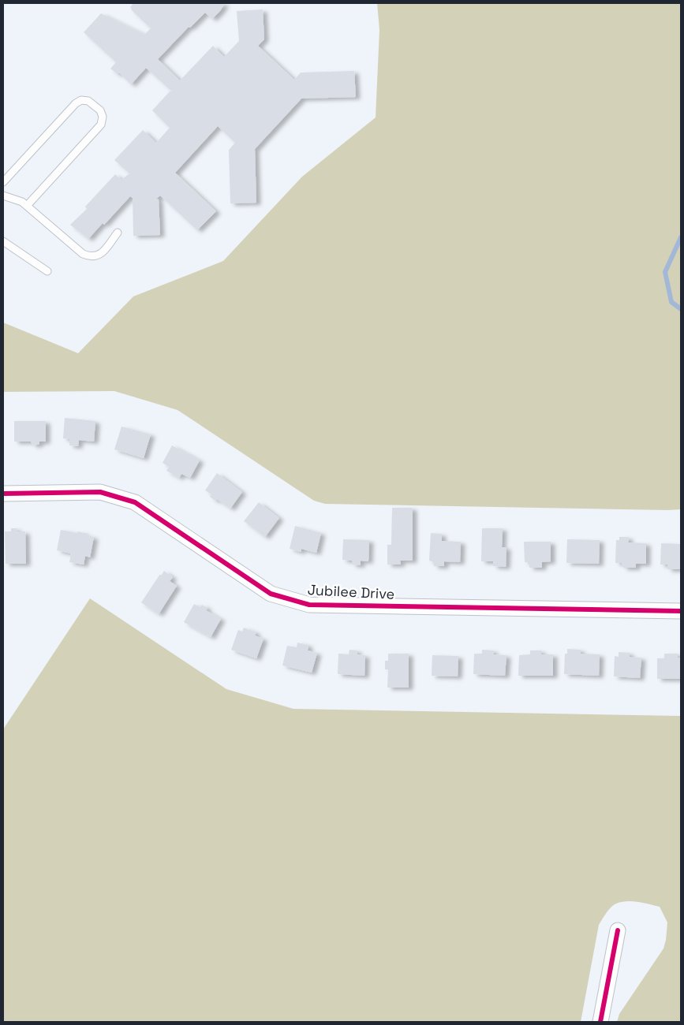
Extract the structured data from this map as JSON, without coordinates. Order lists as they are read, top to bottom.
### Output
{
  "streets": {
    "street": ["Jubilee Drive"]
  }
}
